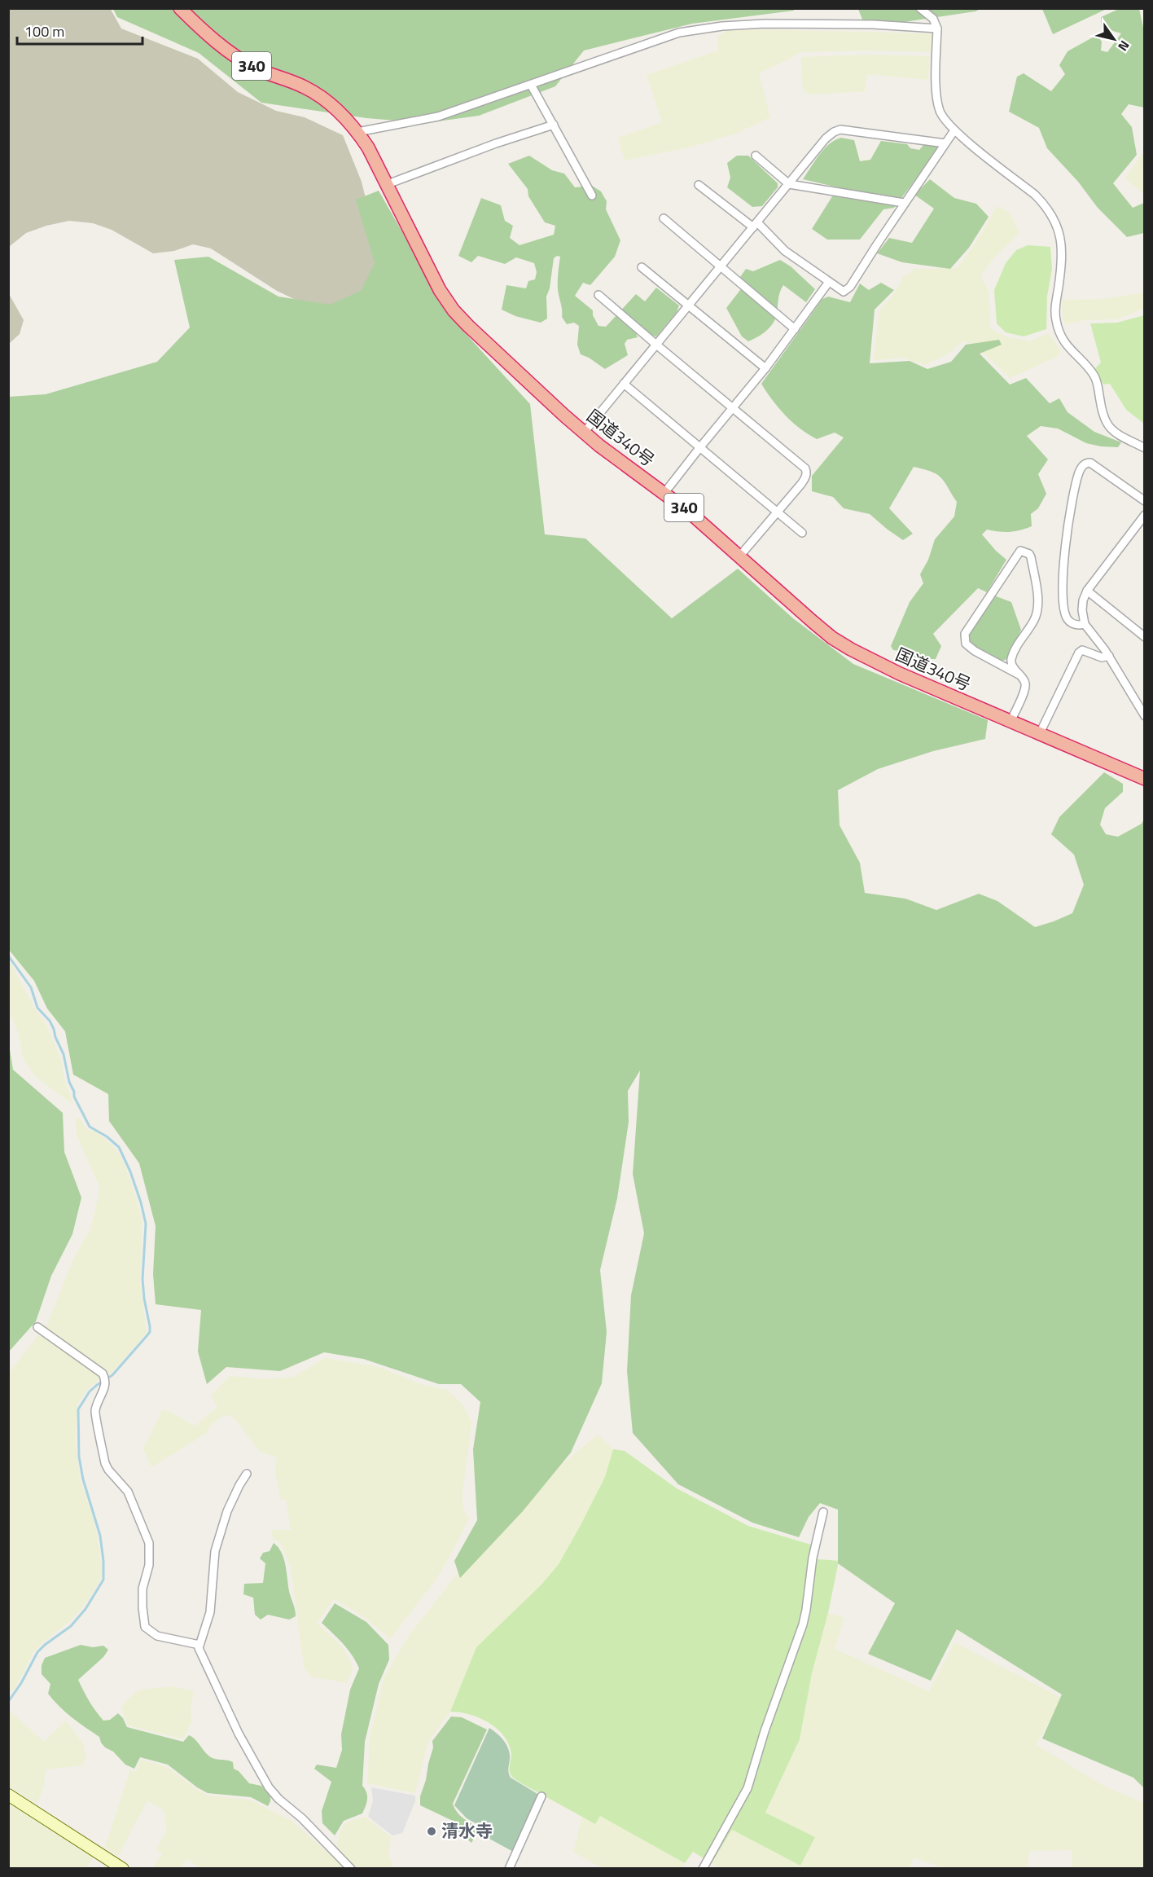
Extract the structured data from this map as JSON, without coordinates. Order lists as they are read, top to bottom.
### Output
{
  "streets": {
    "highway": ["340", "国道340号"]
  },
  "places": ["清水寺"],
  "scale_bar": "100 m",
  "north": "bottom right"
}
